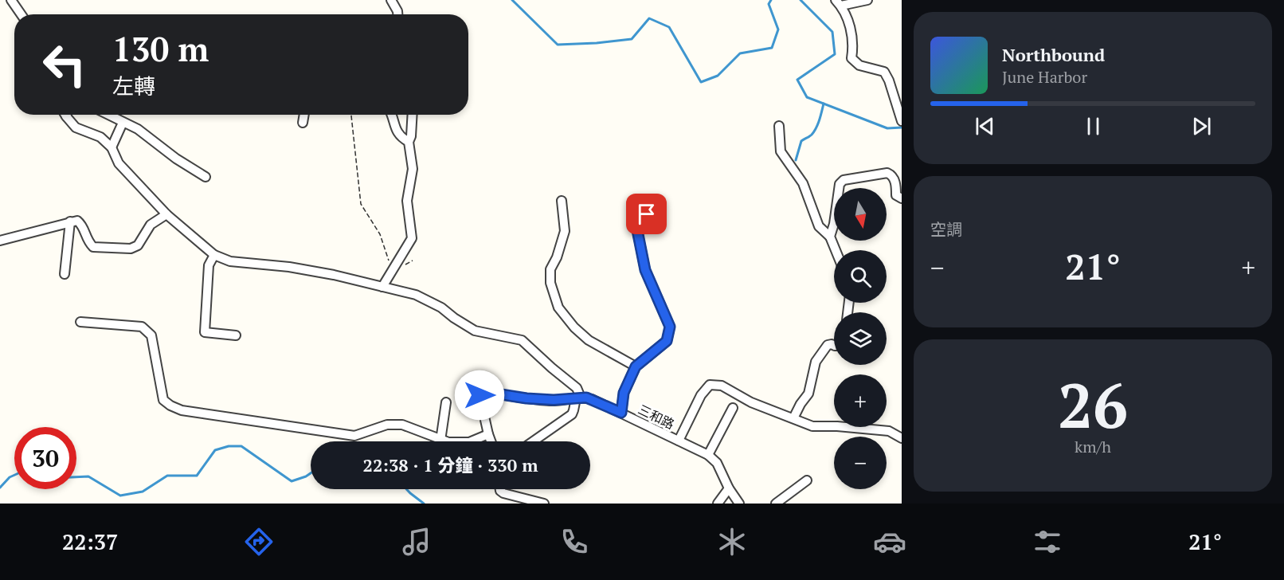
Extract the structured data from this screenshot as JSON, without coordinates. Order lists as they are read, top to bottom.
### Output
{
  "streets": {
    "street": ["三和路"]
  },
  "north": "bottom",
  "page": {
    "turn": ["130 m", "左轉"],
    "song": ["Northbound", "June Harbor"],
    "tile": [
      "空調",
      ["26", "km/h"]
    ],
    "map_buttons": ["+", "−"],
    "heat": ["−", "21°", "+"],
    "limit": "30",
    "trip": "22:38 · 1 分鐘 · 330 m",
    "tabs": ["22:37", "21°"]
  }
}
